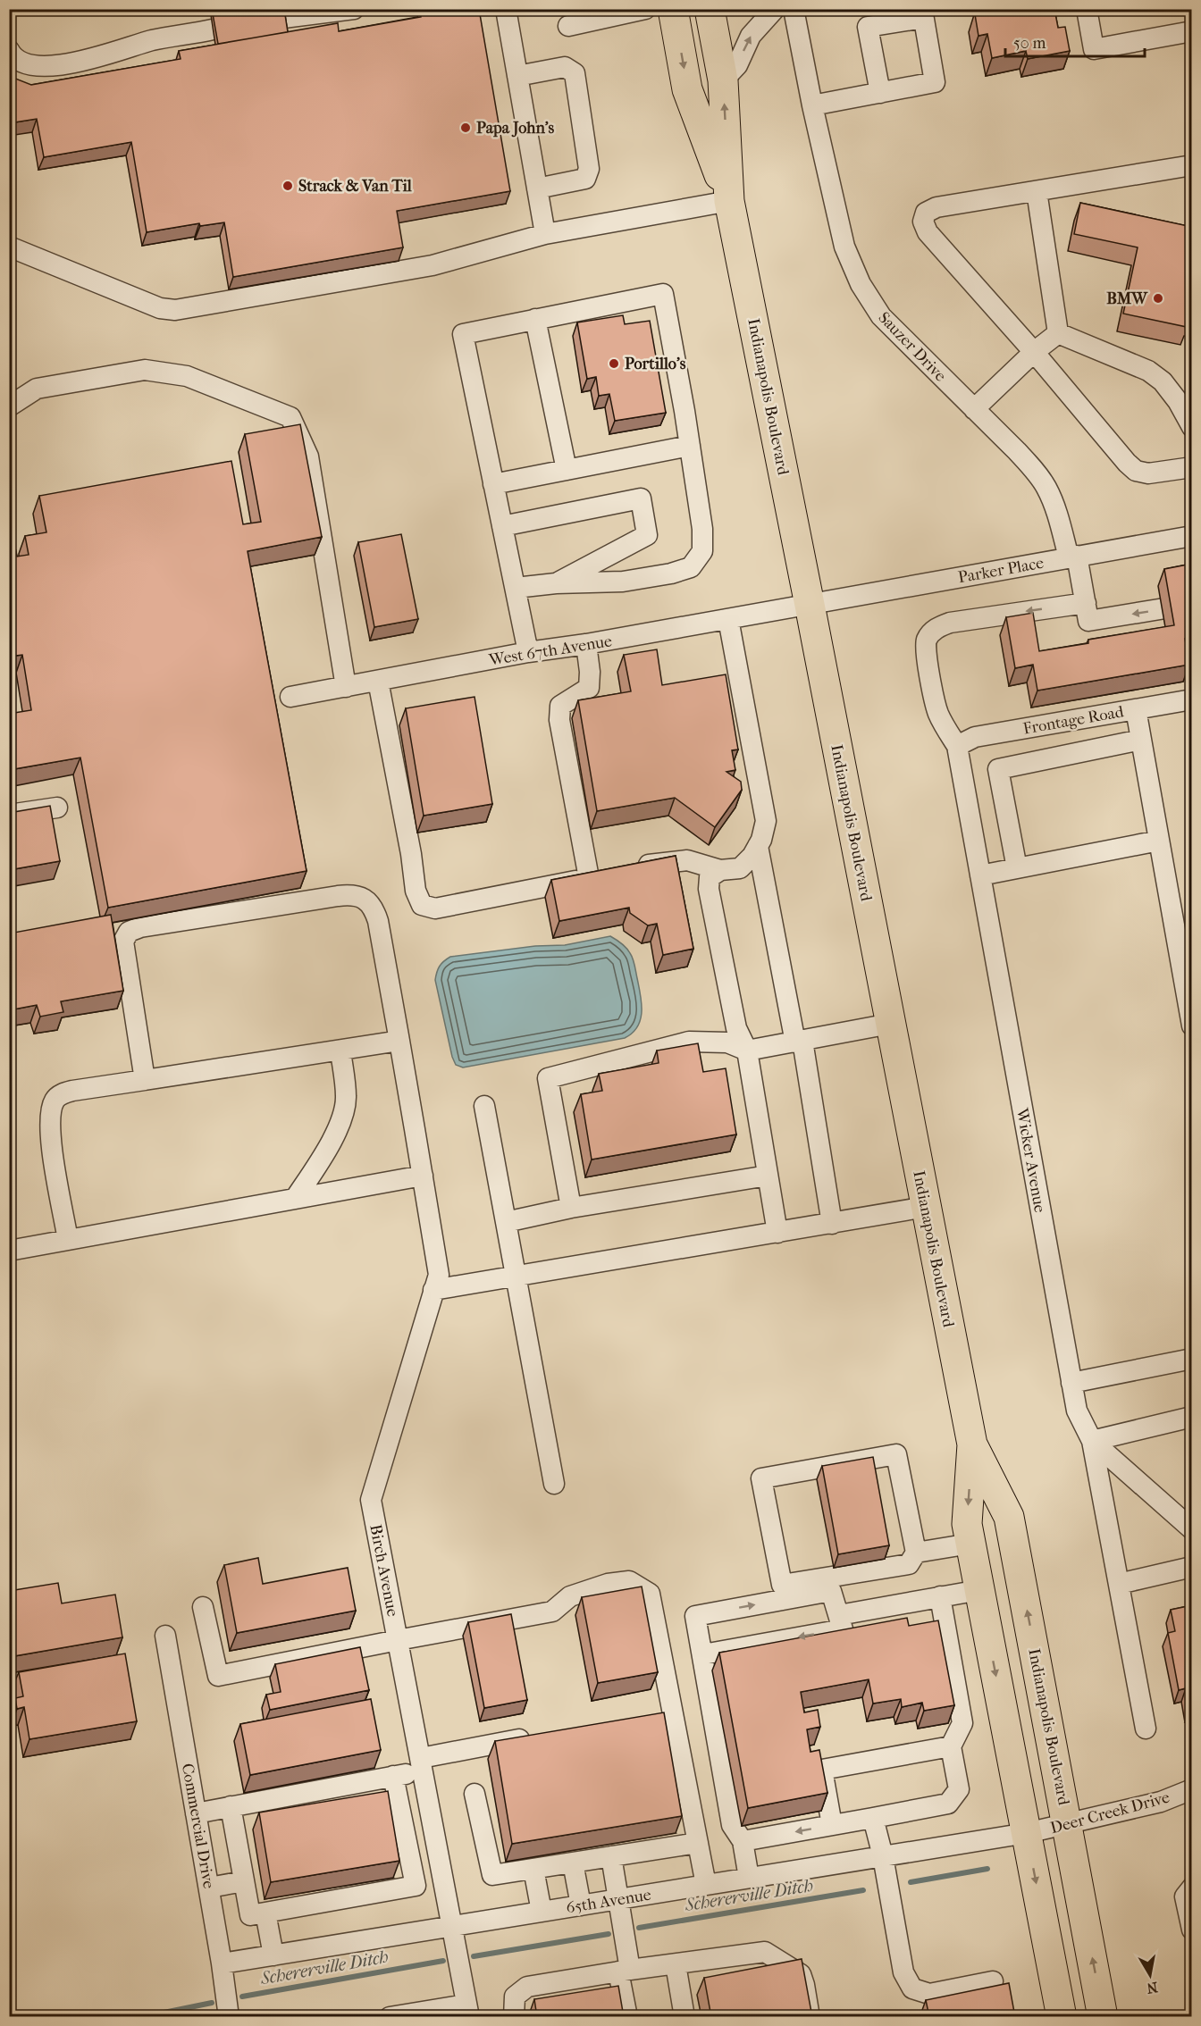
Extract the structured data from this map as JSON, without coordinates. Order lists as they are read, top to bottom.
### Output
{
  "streets": {
    "highway": ["Indianapolis Boulevard"],
    "street": [
      "Sauzer Drive",
      "Parker Place",
      "West 67th Avenue",
      "Frontage Road",
      "Wicker Avenue",
      "Birch Avenue",
      "Deer Creek Drive",
      "Commercial Drive",
      "65th Avenue"
    ]
  },
  "crossings": [
    ["Sauzer Drive", "Parker Place"],
    ["Sauzer Drive", "Wicker Avenue"],
    ["Indianapolis Boulevard", "Parker Place"],
    ["Indianapolis Boulevard", "West 67th Avenue"],
    ["Indianapolis Boulevard", "Deer Creek Drive"],
    ["Indianapolis Boulevard", "65th Avenue"],
    ["Parker Place", "West 67th Avenue"],
    ["Frontage Road", "Wicker Avenue"],
    ["Birch Avenue", "65th Avenue"],
    ["Deer Creek Drive", "65th Avenue"],
    ["Commercial Drive", "65th Avenue"]
  ],
  "water": ["Schererville Ditch"],
  "places": [
    "Papa John's",
    "Strack & Van Til",
    "BMW",
    "Portillo's"
  ],
  "scale_bar": "50 m",
  "north": "bottom"
}
